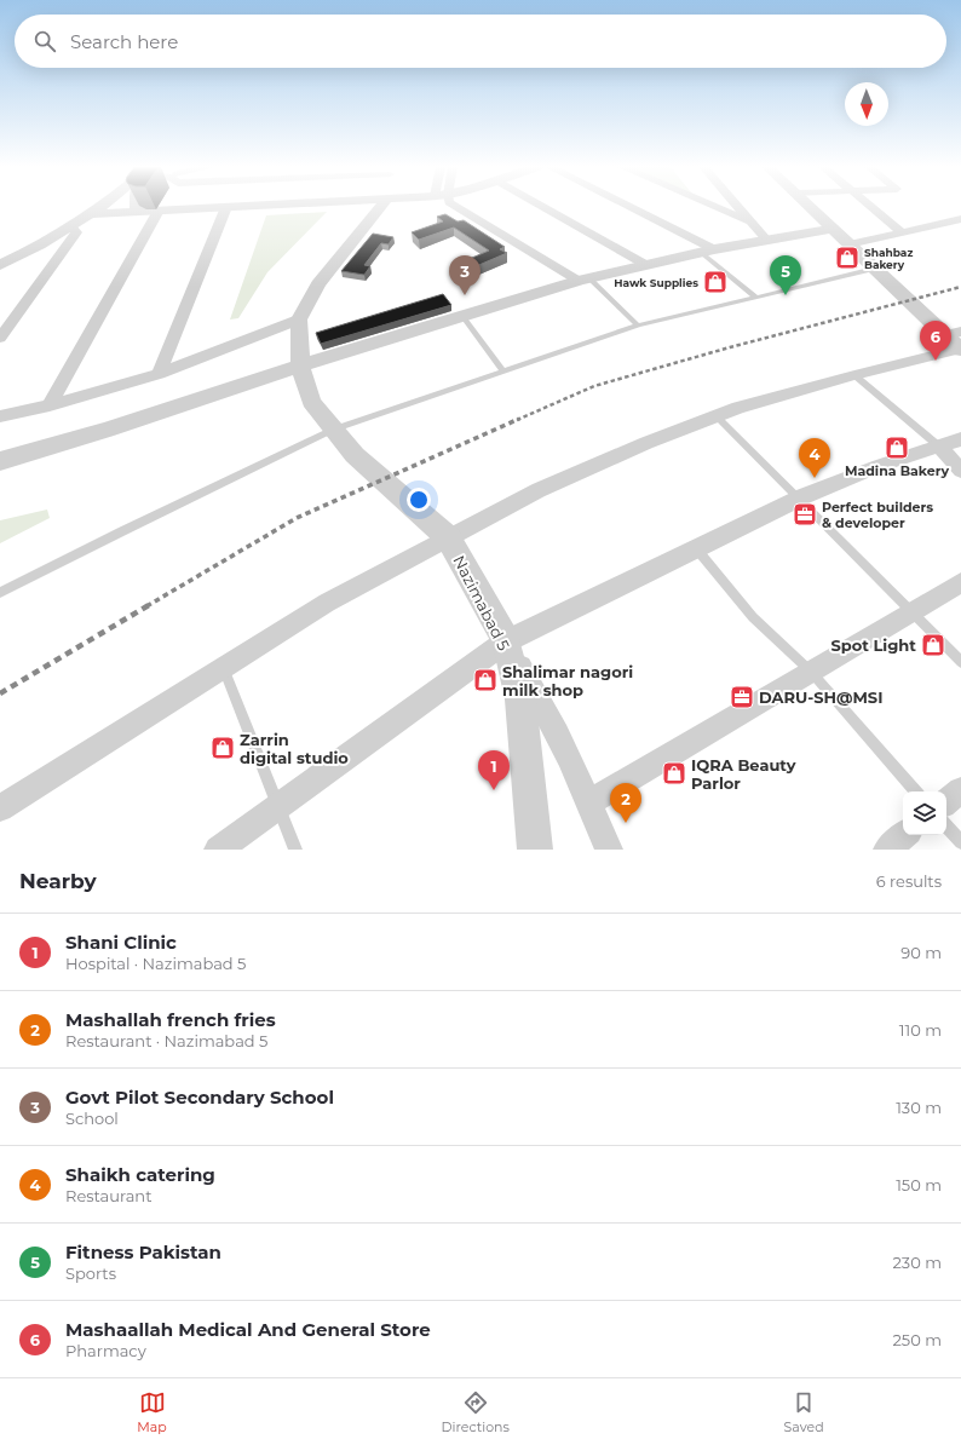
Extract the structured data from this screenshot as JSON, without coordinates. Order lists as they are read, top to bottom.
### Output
{
  "streets": {
    "street": ["Nazimabad 5"]
  },
  "places": {
    "shop": [
      "Shahbaz Bakery",
      "Hawk Supplies",
      "Madina Bakery",
      "Spot Light",
      "Shalimar nagori milk shop",
      "Zarrin digital studio",
      "IQRA Beauty Parlor"
    ],
    "office": ["Perfect builders & developer", "DARU-SH@MSI"]
  },
  "north": "bottom",
  "page": {
    "search": "Search here",
    "pins": [
      "3",
      "5",
      "6",
      "4",
      "1",
      "2"
    ],
    "heading": ["Nearby", "6 results"],
    "list": [
      {
        "mark": "1",
        "name": "Shani Clinic",
        "note": "Hospital · Nazimabad 5",
        "value": "90 m"
      },
      {
        "mark": "2",
        "name": "Mashallah french fries",
        "note": "Restaurant · Nazimabad 5",
        "value": "110 m"
      },
      {
        "mark": "3",
        "name": "Govt Pilot Secondary School",
        "note": "School",
        "value": "130 m"
      },
      {
        "mark": "4",
        "name": "Shaikh catering",
        "note": "Restaurant",
        "value": "150 m"
      },
      {
        "mark": "5",
        "name": "Fitness Pakistan",
        "note": "Sports",
        "value": "230 m"
      },
      {
        "mark": "6",
        "name": "Mashaallah Medical And General Store",
        "note": "Pharmacy",
        "value": "250 m"
      }
    ],
    "nav": ["Map", "Directions", "Saved"]
  }
}
